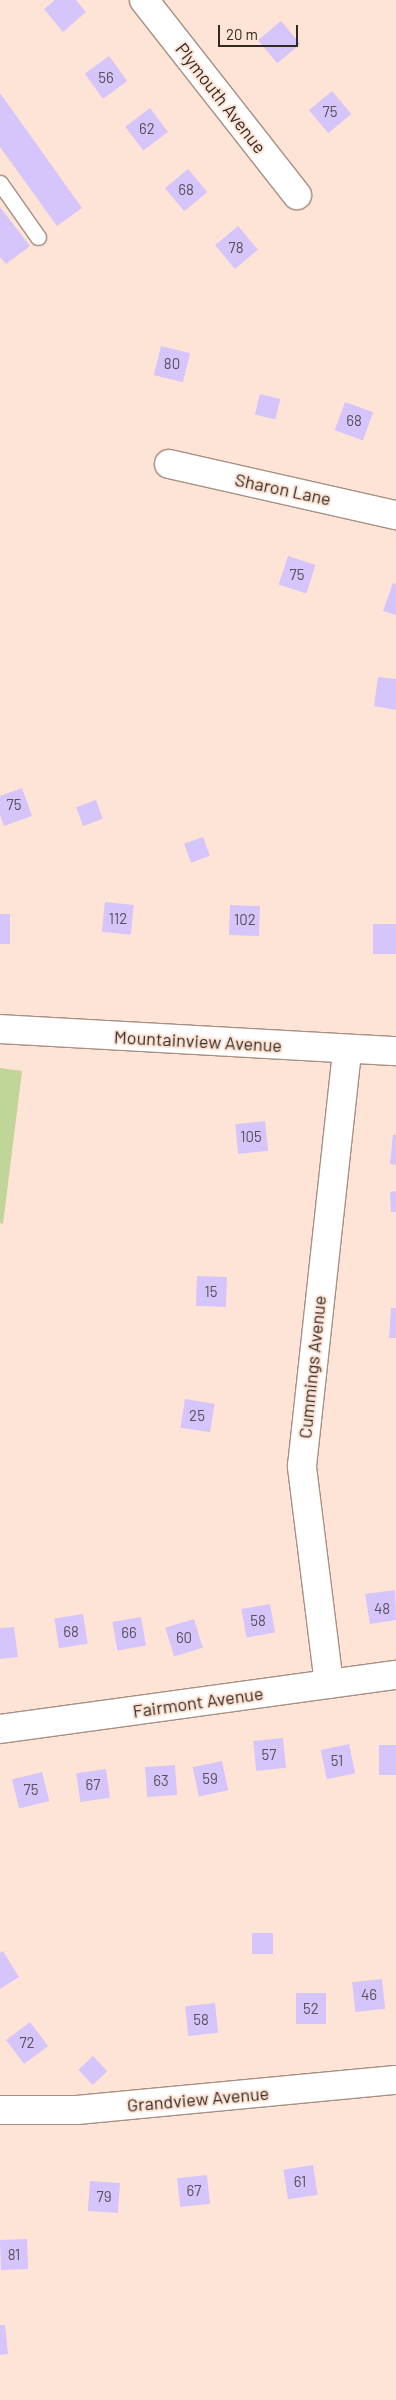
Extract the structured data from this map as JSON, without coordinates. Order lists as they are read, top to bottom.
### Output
{
  "streets": {
    "street": [
      "Plymouth Avenue",
      "Sharon Lane",
      "Mountainview Avenue",
      "Cummings Avenue",
      "Fairmont Avenue",
      "Grandview Avenue"
    ]
  },
  "crossings": [
    ["Mountainview Avenue", "Cummings Avenue"],
    ["Cummings Avenue", "Fairmont Avenue"]
  ],
  "house_numbers": [
    "56",
    "75",
    "62",
    "68",
    "78",
    "80",
    "68",
    "75",
    "75",
    "112",
    "102",
    "105",
    "15",
    "25",
    "48",
    "58",
    "68",
    "66",
    "60",
    "57",
    "51",
    "59",
    "63",
    "67",
    "75",
    "46",
    "52",
    "58",
    "72",
    "61",
    "67",
    "79",
    "81"
  ],
  "scale_bar": "20 m"
}
